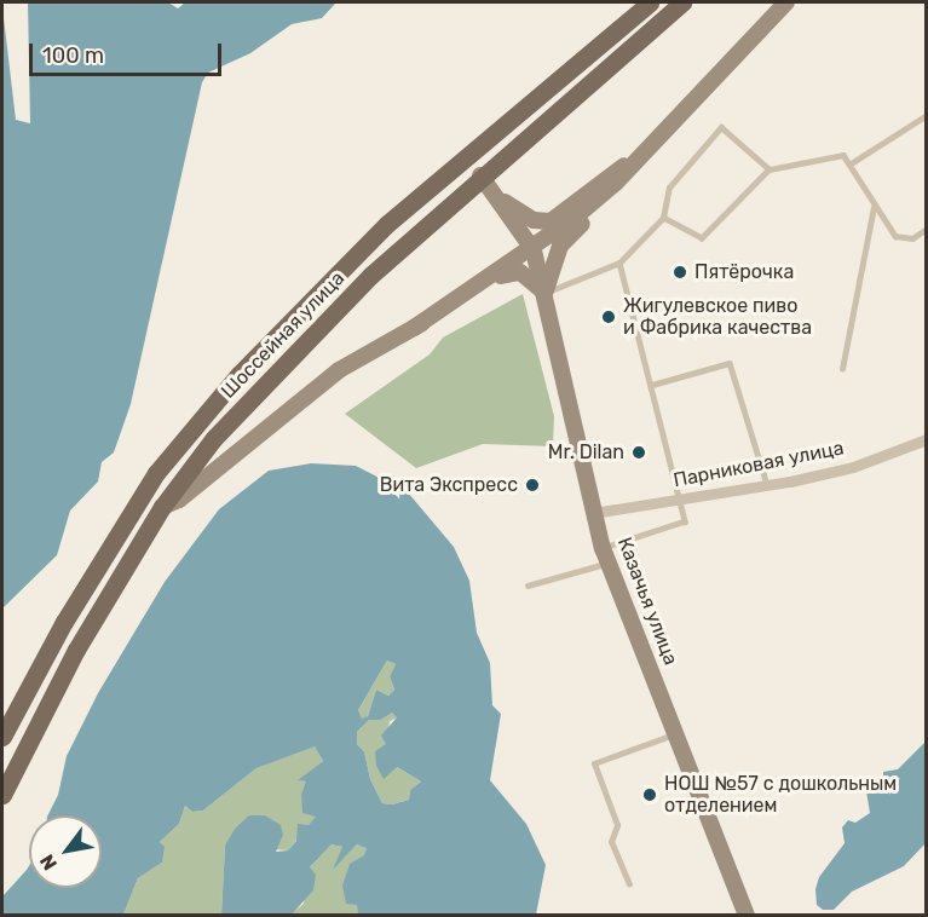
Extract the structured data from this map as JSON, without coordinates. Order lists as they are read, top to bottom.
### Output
{
  "streets": {
    "main road": ["Шоссейная улица", "Казачья улица"],
    "street": ["Парниковая улица"]
  },
  "crossings": [
    ["Шоссейная улица", "Казачья улица"],
    ["Парниковая улица", "Казачья улица"]
  ],
  "places": [
    "Пятёрочка",
    "Жигулевское пиво и Фабрика качества",
    "Mr. Dilan",
    "Вита Экспресс",
    "НОШ №57 с дошкольным отделением"
  ],
  "scale_bar": "100 m",
  "north": "bottom left"
}
